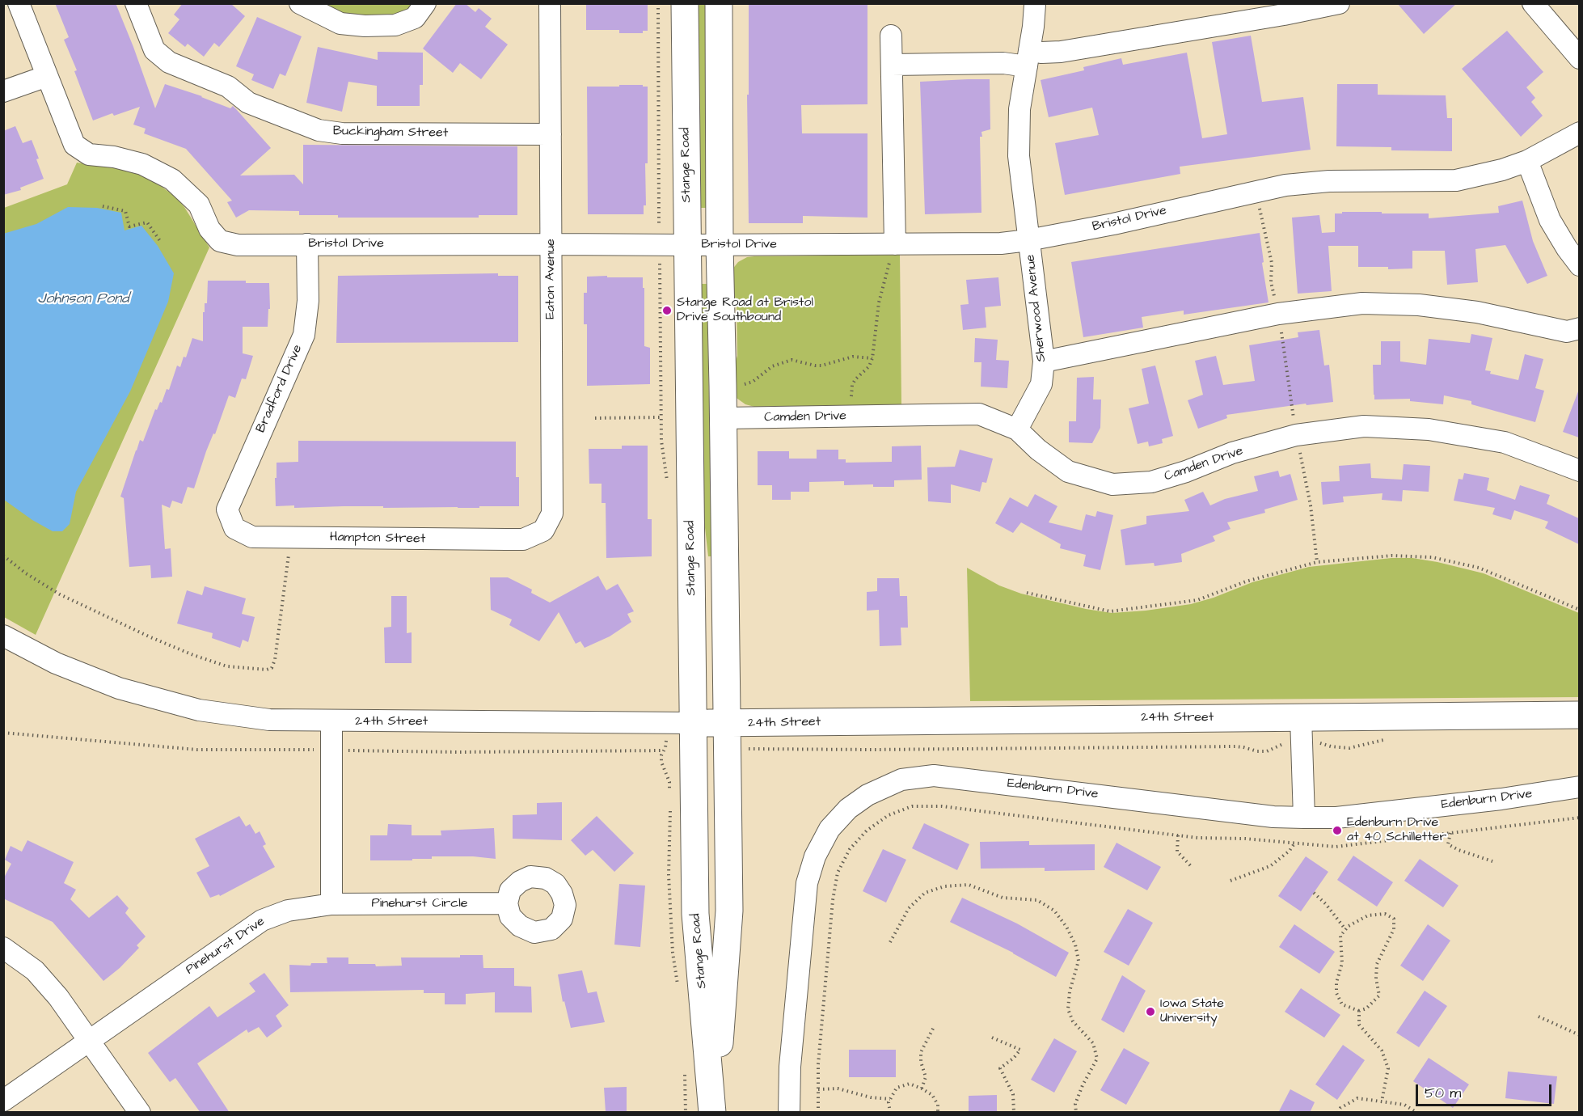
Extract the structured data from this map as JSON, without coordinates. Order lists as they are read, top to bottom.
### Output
{
  "streets": {
    "main road": ["Stange Road", "24th Street"],
    "street": [
      "Buckingham Street",
      "Bristol Drive",
      "Eaton Avenue",
      "Sherwood Avenue",
      "Bradford Drive",
      "Camden Drive",
      "Hampton Street",
      "Edenburn Drive",
      "Pinehurst Circle",
      "Pinehurst Drive"
    ]
  },
  "crossings": [
    ["Buckingham Street", "Eaton Avenue"],
    ["Stange Road", "Bristol Drive"],
    ["Stange Road", "Camden Drive"],
    ["Stange Road", "24th Street"],
    ["Bristol Drive", "Eaton Avenue"],
    ["Bristol Drive", "Sherwood Avenue"],
    ["Bristol Drive", "Bradford Drive"],
    ["Eaton Avenue", "Hampton Street"],
    ["Sherwood Avenue", "Camden Drive"],
    ["Bradford Drive", "Hampton Street"],
    ["Pinehurst Circle", "Pinehurst Drive"]
  ],
  "water": ["Johnson Pond"],
  "places": ["Stange Road at Bristol Drive Southbound", "Edenburn Drive at 40 Schilletter", "Iowa State University"],
  "scale_bar": "50 m"
}
